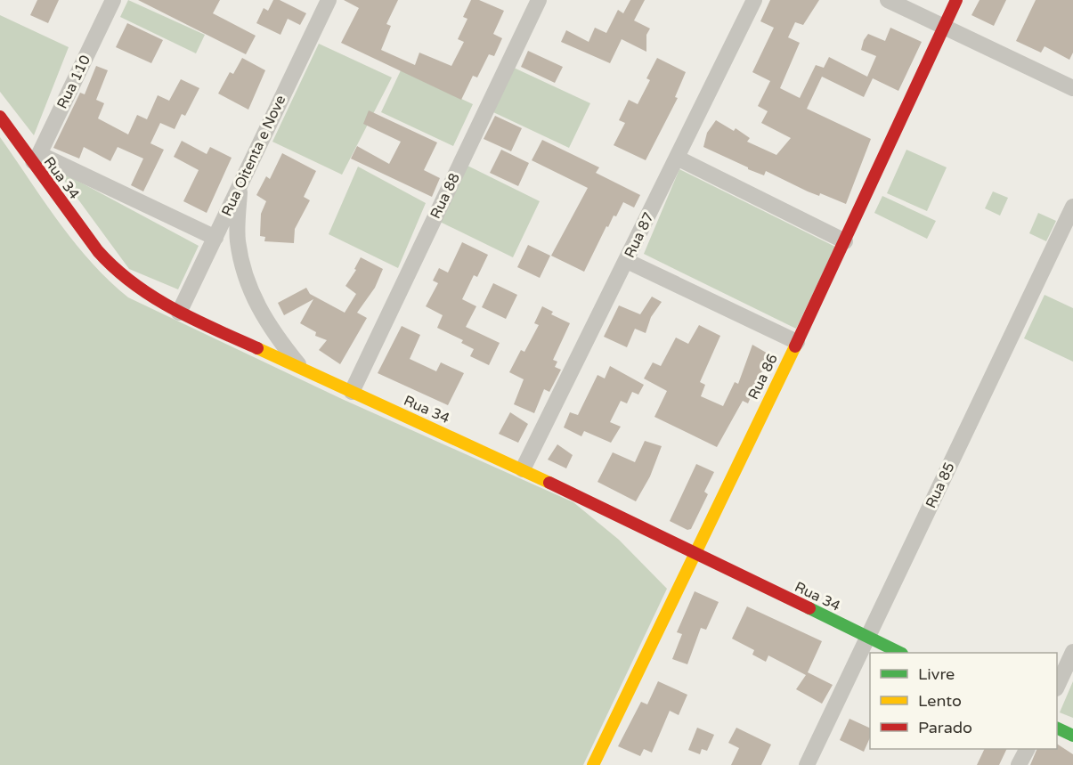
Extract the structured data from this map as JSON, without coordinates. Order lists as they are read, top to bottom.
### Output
{
  "streets": {
    "street": [
      "Rua 110",
      "Rua Oitenta e Nove",
      "Rua 34",
      "Rua 88",
      "Rua 87",
      "Rua 86",
      "Rua 85"
    ]
  },
  "crossings": [
    ["Rua 110", "Rua 34"],
    ["Rua Oitenta e Nove", "Rua 34"],
    ["Rua 34", "Rua 88"],
    ["Rua 34", "Rua 87"],
    ["Rua 34", "Rua 86"],
    ["Rua 34", "Rua 85"]
  ],
  "legend": ["Livre", "Lento", "Parado"]
}
